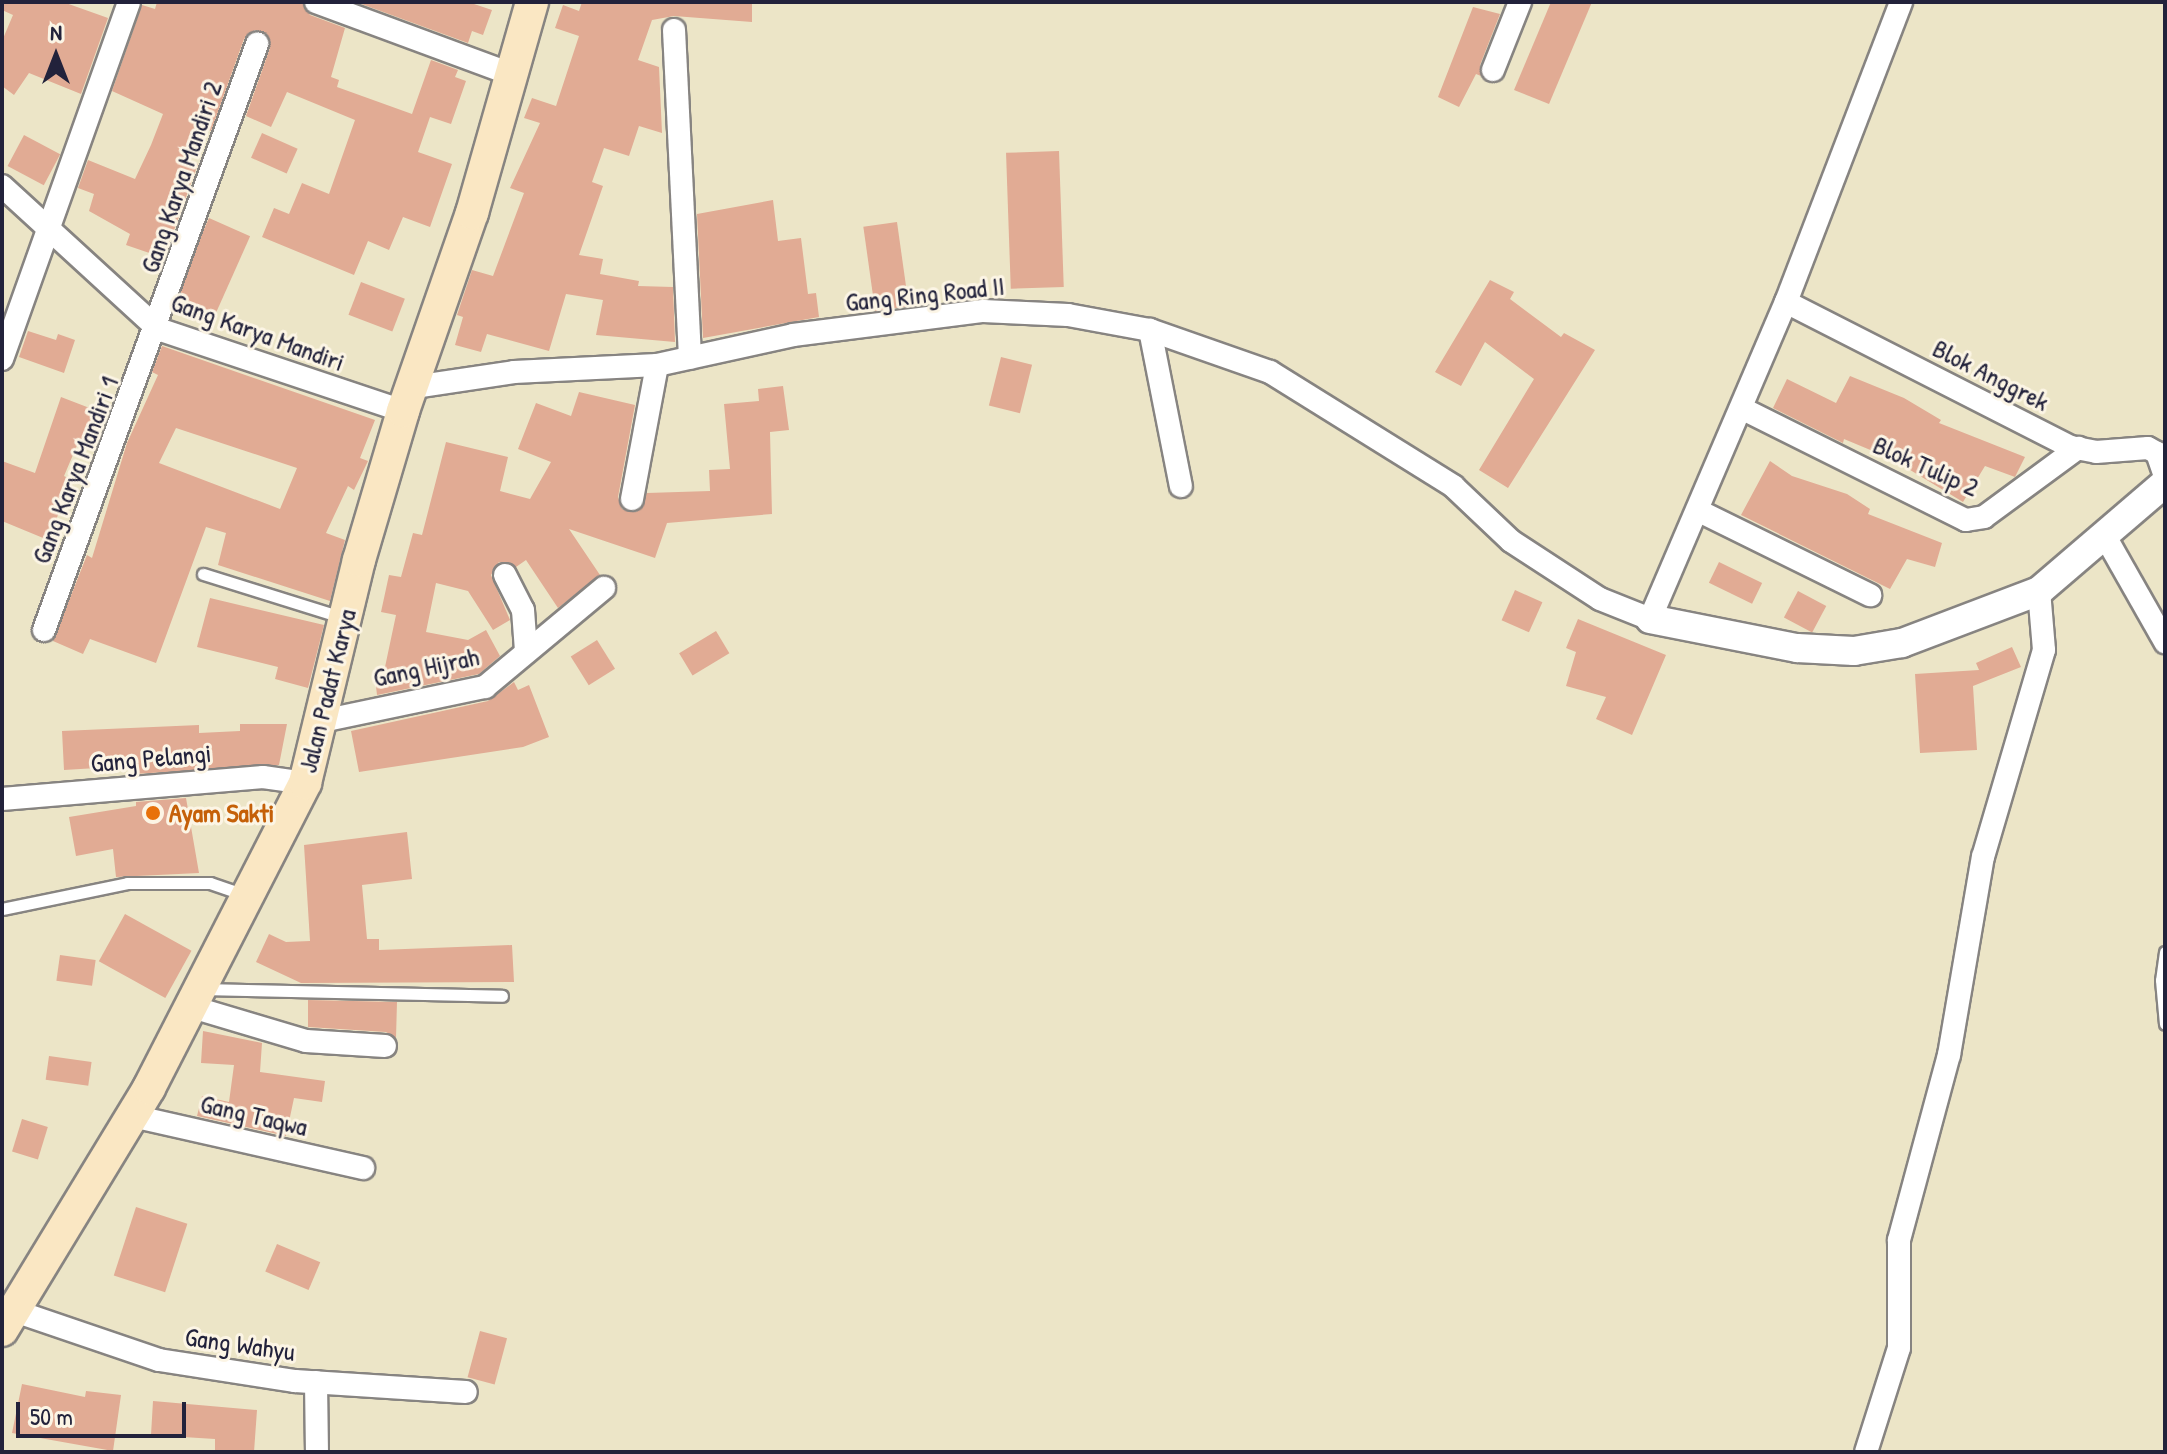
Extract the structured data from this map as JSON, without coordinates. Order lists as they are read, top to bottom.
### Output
{
  "streets": {
    "main road": ["Jalan Padat Karya"],
    "street": [
      "Gang Karya Mandiri 2",
      "Gang Ring Road II",
      "Gang Karya Mandiri",
      "Blok Anggrek",
      "Blok Tulip 2",
      "Gang Karya Mandiri 1",
      "Gang Hijrah",
      "Gang Pelangi",
      "Gang Taqwa",
      "Gang Wahyu"
    ]
  },
  "crossings": [
    ["Gang Karya Mandiri 2", "Gang Karya Mandiri"],
    ["Gang Karya Mandiri 2", "Gang Karya Mandiri 1"],
    ["Gang Ring Road II", "Gang Karya Mandiri"],
    ["Gang Ring Road II", "Jalan Padat Karya"],
    ["Gang Karya Mandiri", "Gang Karya Mandiri 1"],
    ["Gang Karya Mandiri", "Jalan Padat Karya"],
    ["Blok Anggrek", "Blok Tulip 2"],
    ["Gang Hijrah", "Jalan Padat Karya"],
    ["Jalan Padat Karya", "Gang Pelangi"],
    ["Jalan Padat Karya", "Gang Taqwa"],
    ["Jalan Padat Karya", "Gang Wahyu"]
  ],
  "places": ["Ayam Sakti"],
  "scale_bar": "50 m",
  "north": "top"
}
